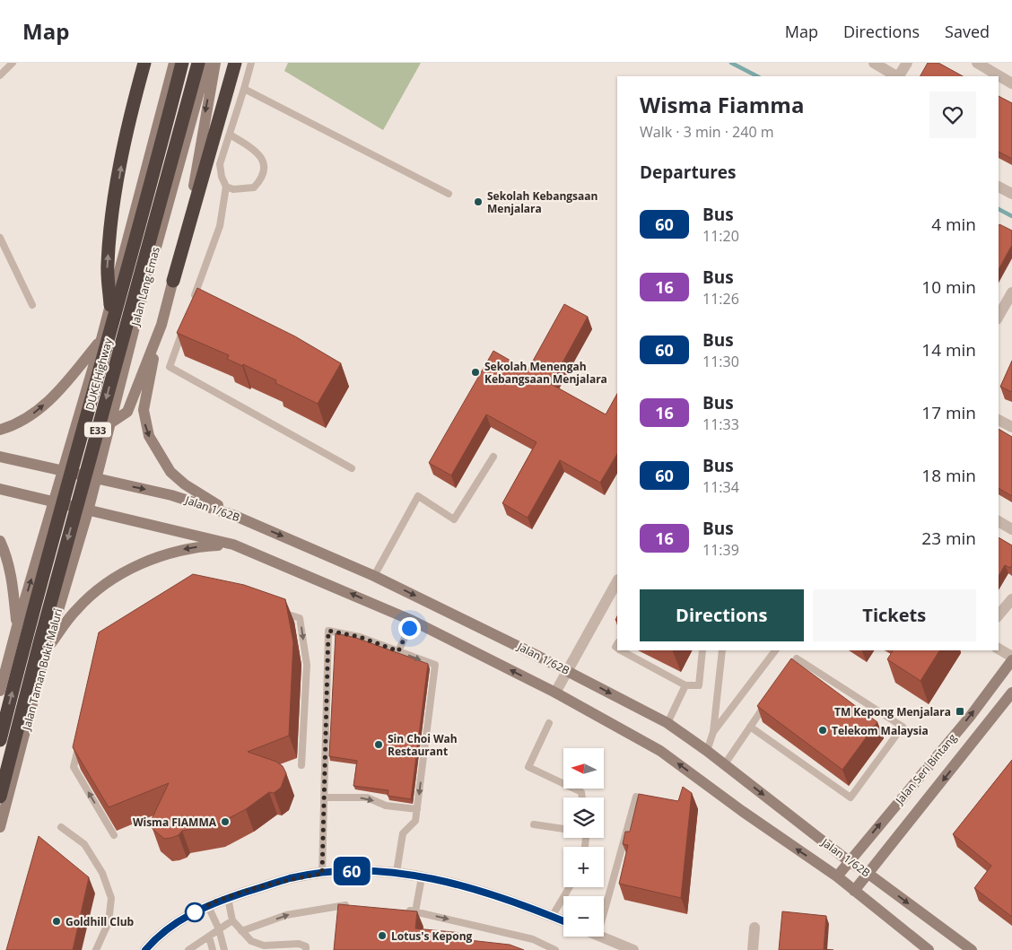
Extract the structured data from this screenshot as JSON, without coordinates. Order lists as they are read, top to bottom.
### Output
{
  "streets": {
    "highway": ["DUKE Highway", "E33"],
    "main road": [
      "Jalan Lang Emas",
      "Jalan 1/62B",
      "Jalan Taman Bukit Maluri",
      "Jalan Seri Bintang"
    ]
  },
  "crossings": [
    ["Jalan Lang Emas", "Jalan 1/62B"],
    ["Jalan Lang Emas", "Jalan Taman Bukit Maluri"],
    ["Jalan 1/62B", "Jalan Taman Bukit Maluri"],
    ["Jalan 1/62B", "Jalan Seri Bintang"]
  ],
  "places": {
    "other": [
      "Sekolah Kebangsaan Menjalara",
      "Sekolah Menengah Kebangsaan Menjalara",
      "Telekom Malaysia",
      "Sin Choi Wah Restaurant",
      "Wisma FIAMMA",
      "Goldhill Club",
      "Lotus's Kepong"
    ],
    "transit": ["TM Kepong Menjalara"]
  },
  "lines": ["bus line 60"],
  "north": "left",
  "page": {
    "header": "Map",
    "nav": ["Map", "Directions", "Saved"],
    "on_map": "60",
    "heading": [
      ["Wisma Fiamma", "Walk · 3 min · 240 m"],
      "Departures"
    ],
    "list": [
      {
        "mark": "60",
        "name": "Bus",
        "note": "11:20",
        "value": "4 min"
      },
      {
        "mark": "16",
        "name": "Bus",
        "note": "11:26",
        "value": "10 min"
      },
      {
        "mark": "60",
        "name": "Bus",
        "note": "11:30",
        "value": "14 min"
      },
      {
        "mark": "16",
        "name": "Bus",
        "note": "11:33",
        "value": "17 min"
      },
      {
        "mark": "60",
        "name": "Bus",
        "note": "11:34",
        "value": "18 min"
      },
      {
        "mark": "16",
        "name": "Bus",
        "note": "11:39",
        "value": "23 min"
      }
    ],
    "buttons": ["Directions", "Tickets"],
    "map_buttons": ["+", "−"]
  }
}
